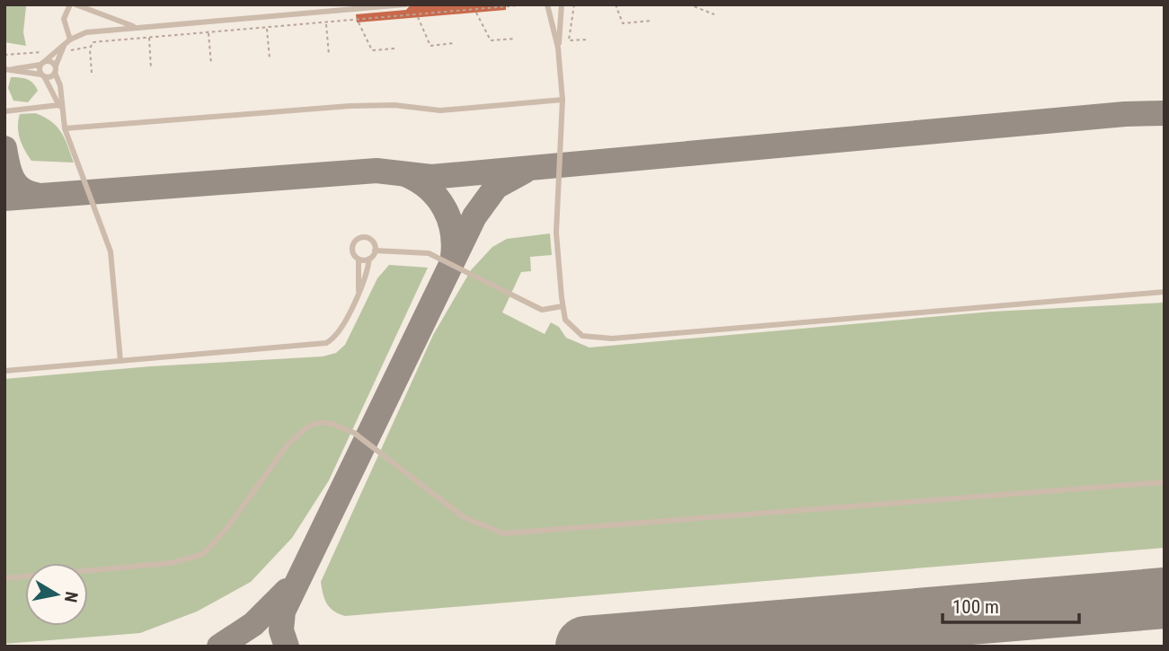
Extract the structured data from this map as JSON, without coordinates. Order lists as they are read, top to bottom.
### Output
{
  "scale_bar": "100 m",
  "north": "right"
}
